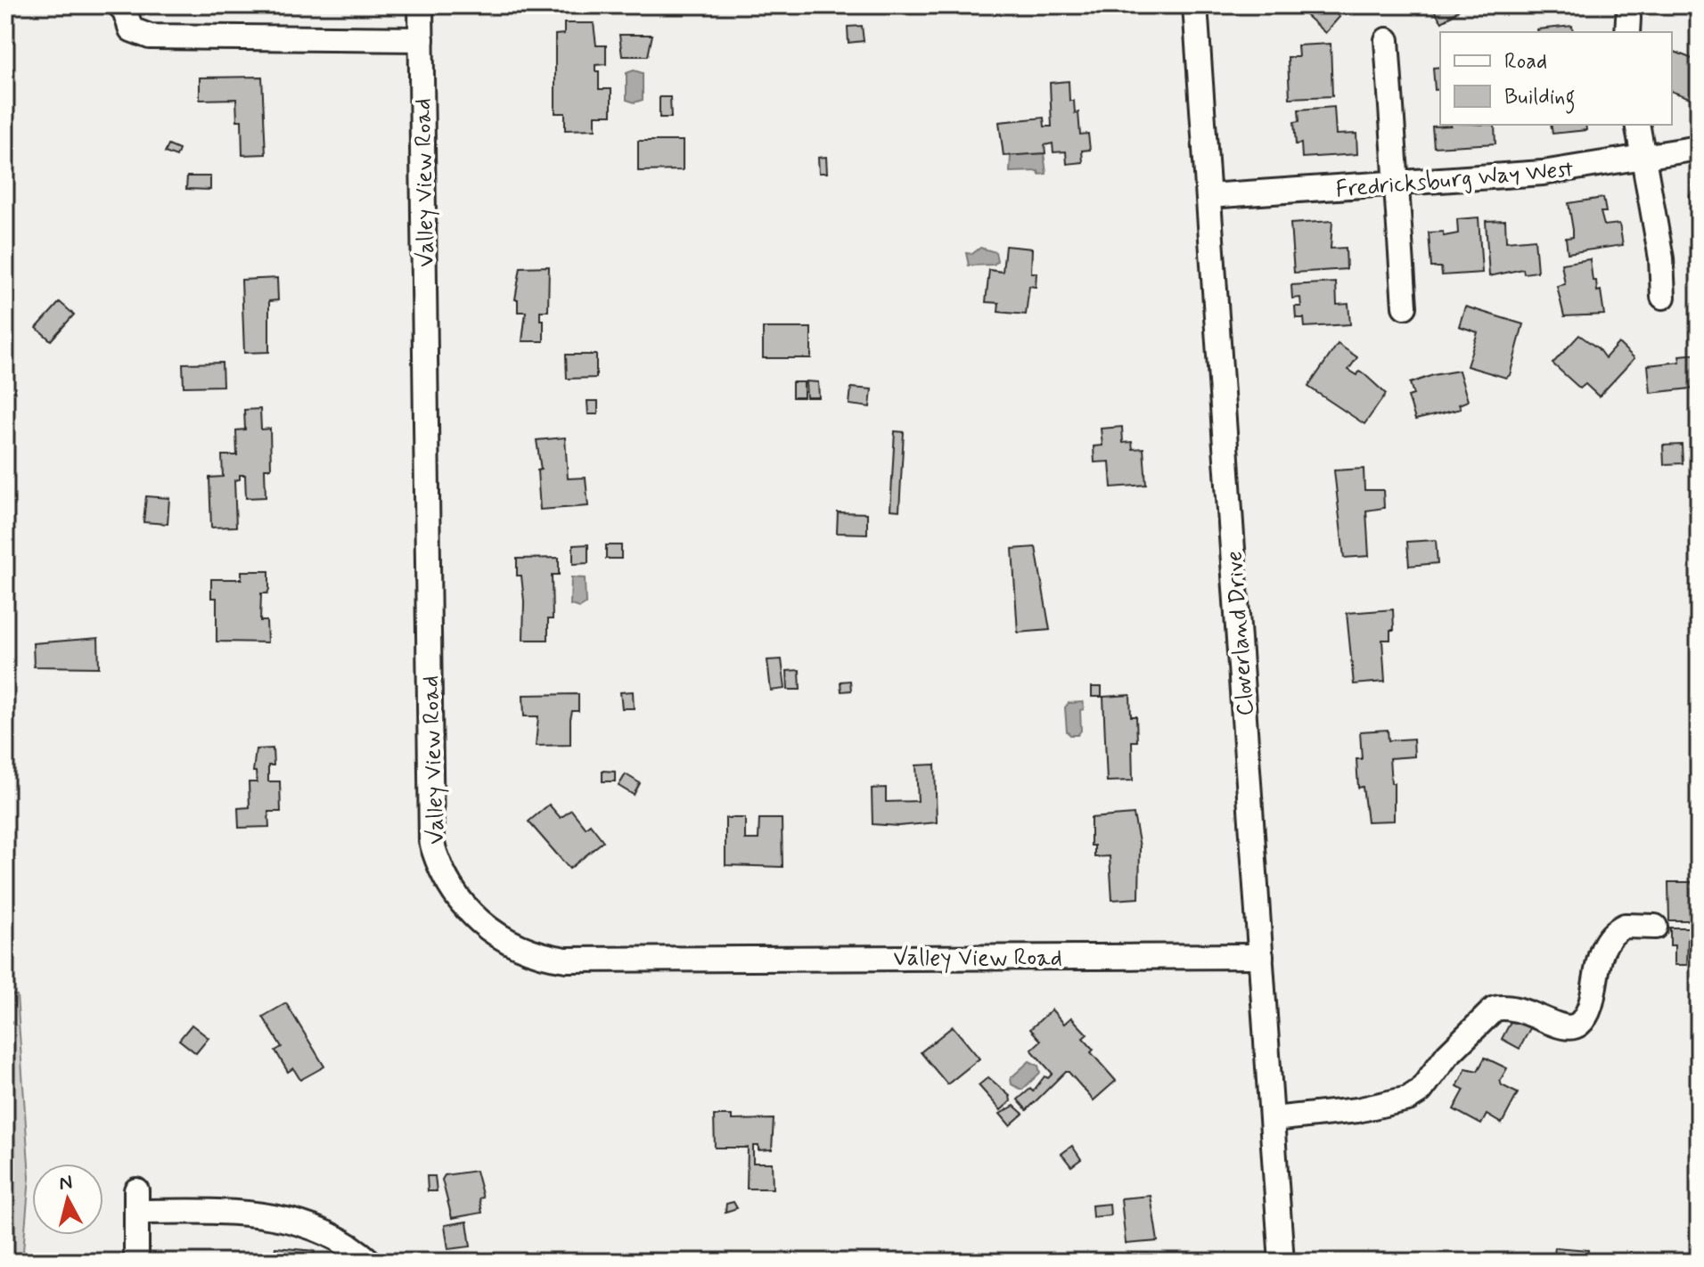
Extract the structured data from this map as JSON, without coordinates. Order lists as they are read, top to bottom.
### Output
{
  "streets": {
    "street": ["Fredricksburg Way West", "Valley View Road", "Cloverland Drive"]
  },
  "crossings": [
    ["Fredricksburg Way West", "Cloverland Drive"],
    ["Valley View Road", "Cloverland Drive"]
  ],
  "legend": ["Road", "Building"],
  "north": "top"
}
